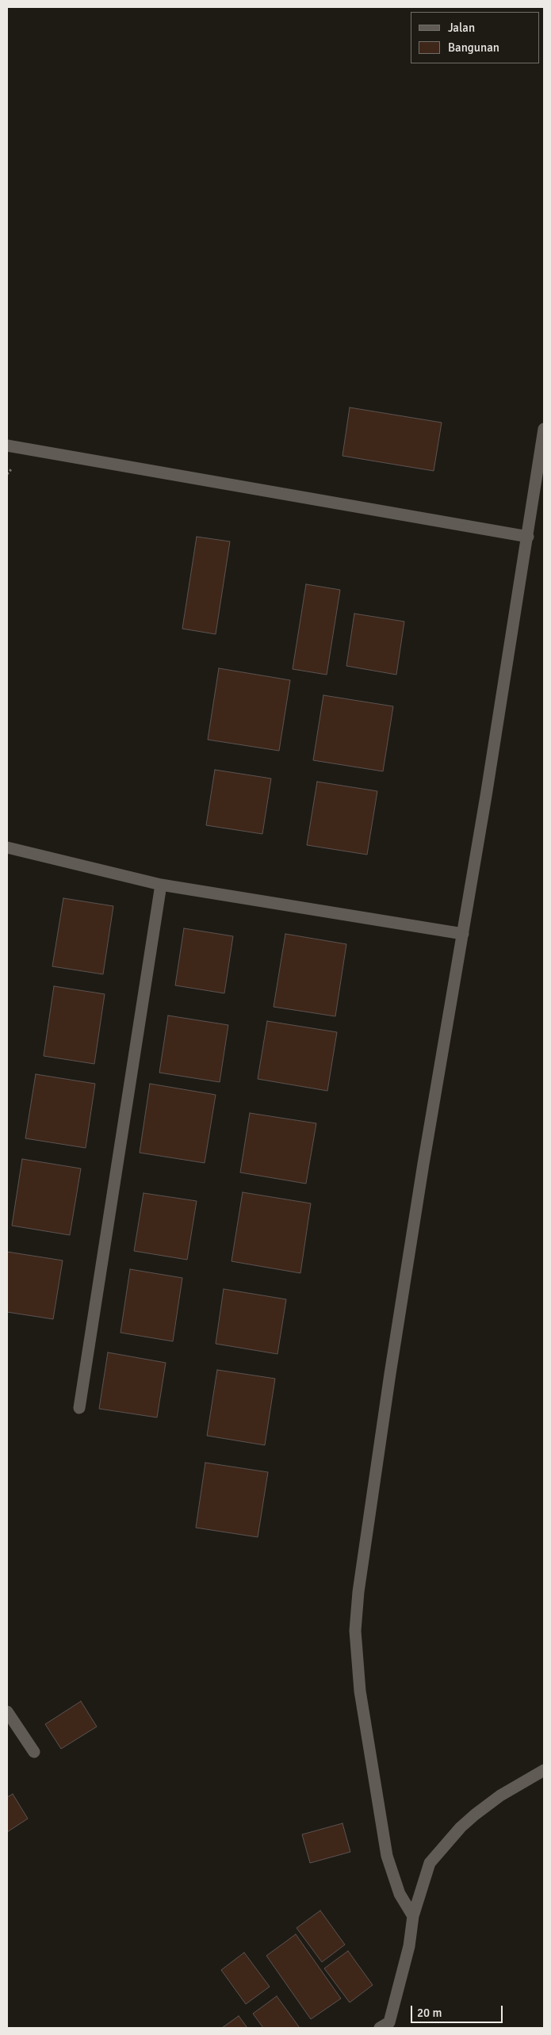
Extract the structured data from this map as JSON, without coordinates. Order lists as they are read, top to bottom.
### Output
{
  "legend": ["Jalan", "Bangunan"],
  "scale_bar": "20 m"
}
